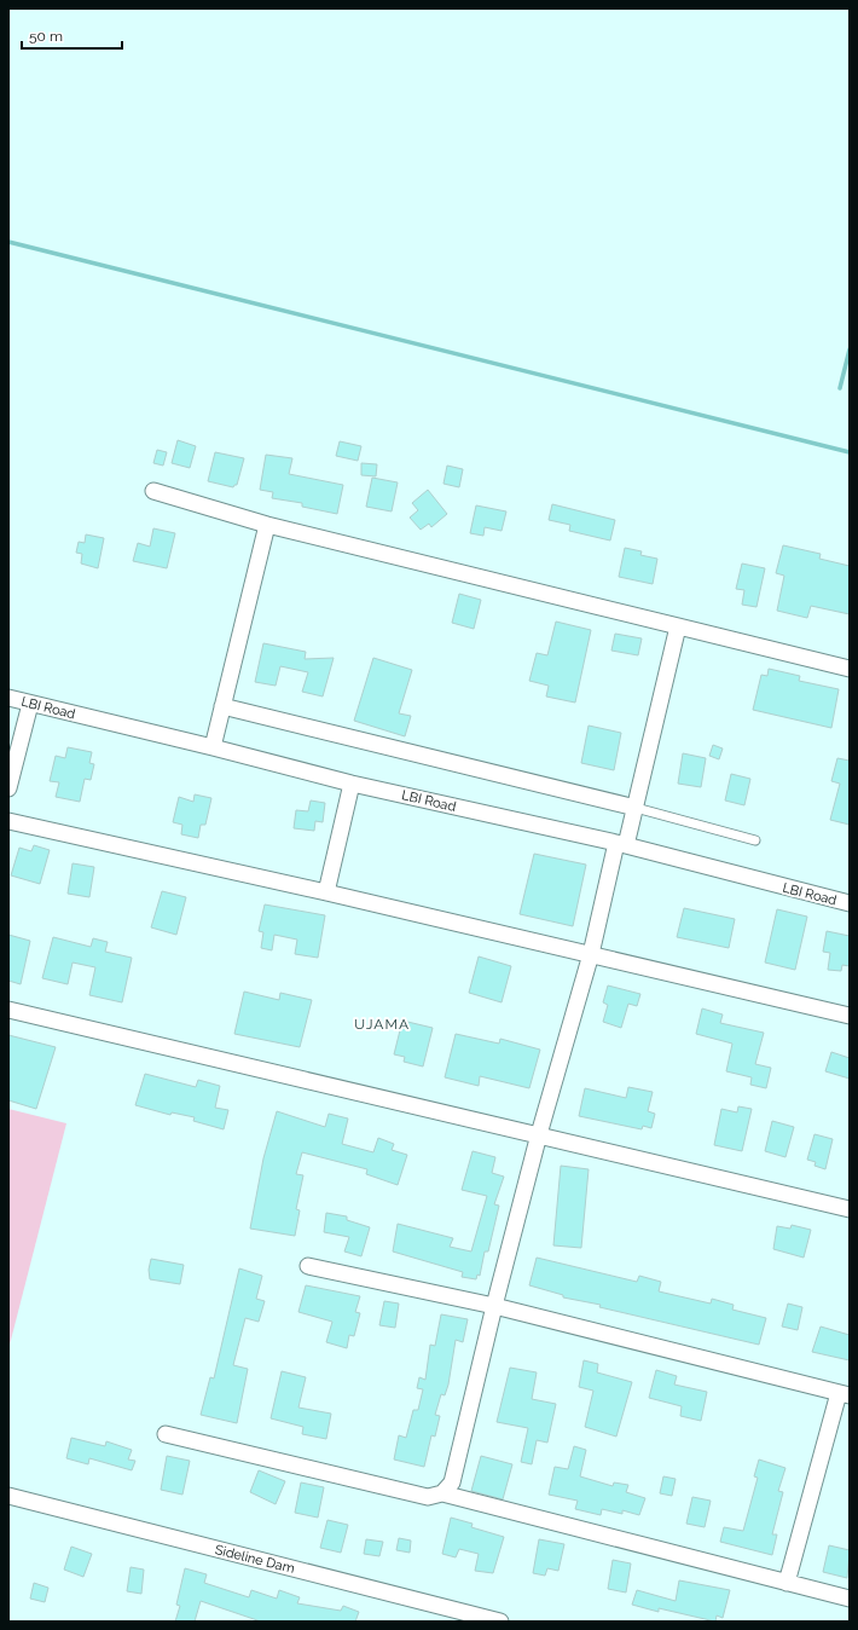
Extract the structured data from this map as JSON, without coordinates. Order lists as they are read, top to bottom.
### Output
{
  "streets": {
    "street": ["LBI Road", "Sideline Dam"]
  },
  "districts": ["UJAMA"],
  "scale_bar": "50 m"
}
